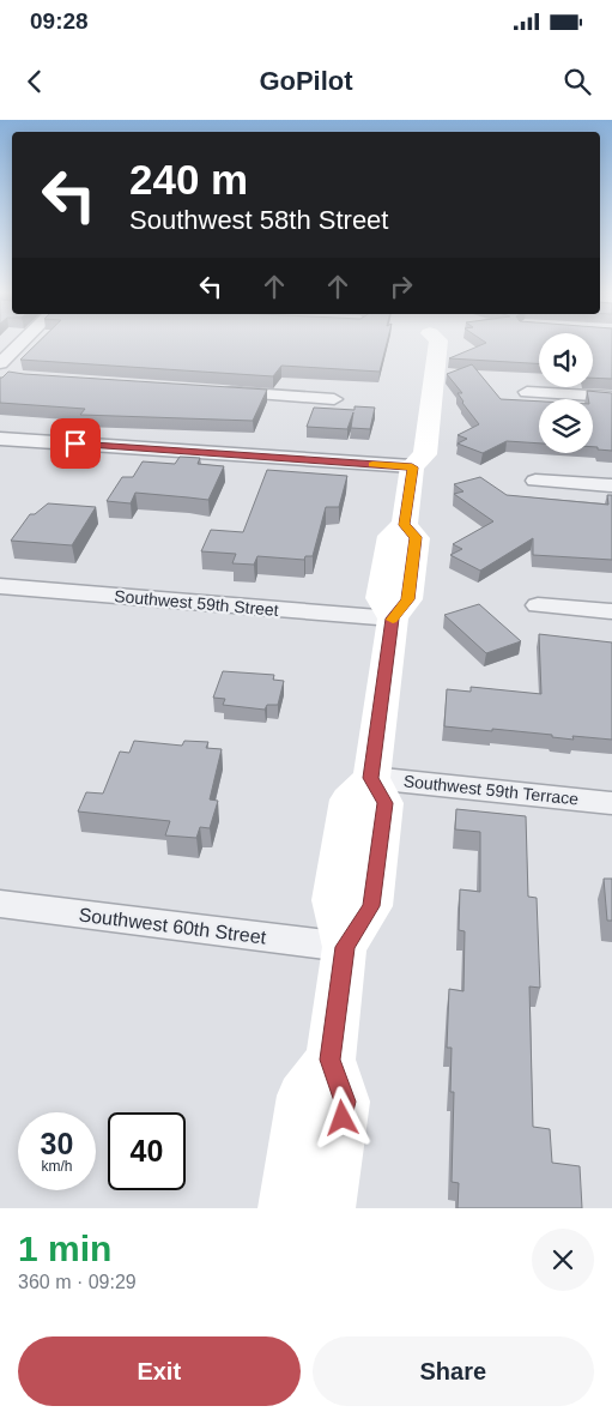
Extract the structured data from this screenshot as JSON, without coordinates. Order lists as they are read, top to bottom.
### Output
{
  "streets": {
    "street": ["Southwest 59th Street", "Southwest 59th Terrace", "Southwest 60th Street"]
  },
  "page": {
    "status": "09:28",
    "header": "GoPilot",
    "turn": ["240 m", "Southwest 58th Street"],
    "speed": "30 km/h",
    "limit": "40",
    "heading": ["1 min", "360 m · 09:29"],
    "buttons": ["Exit", "Share"]
  }
}
